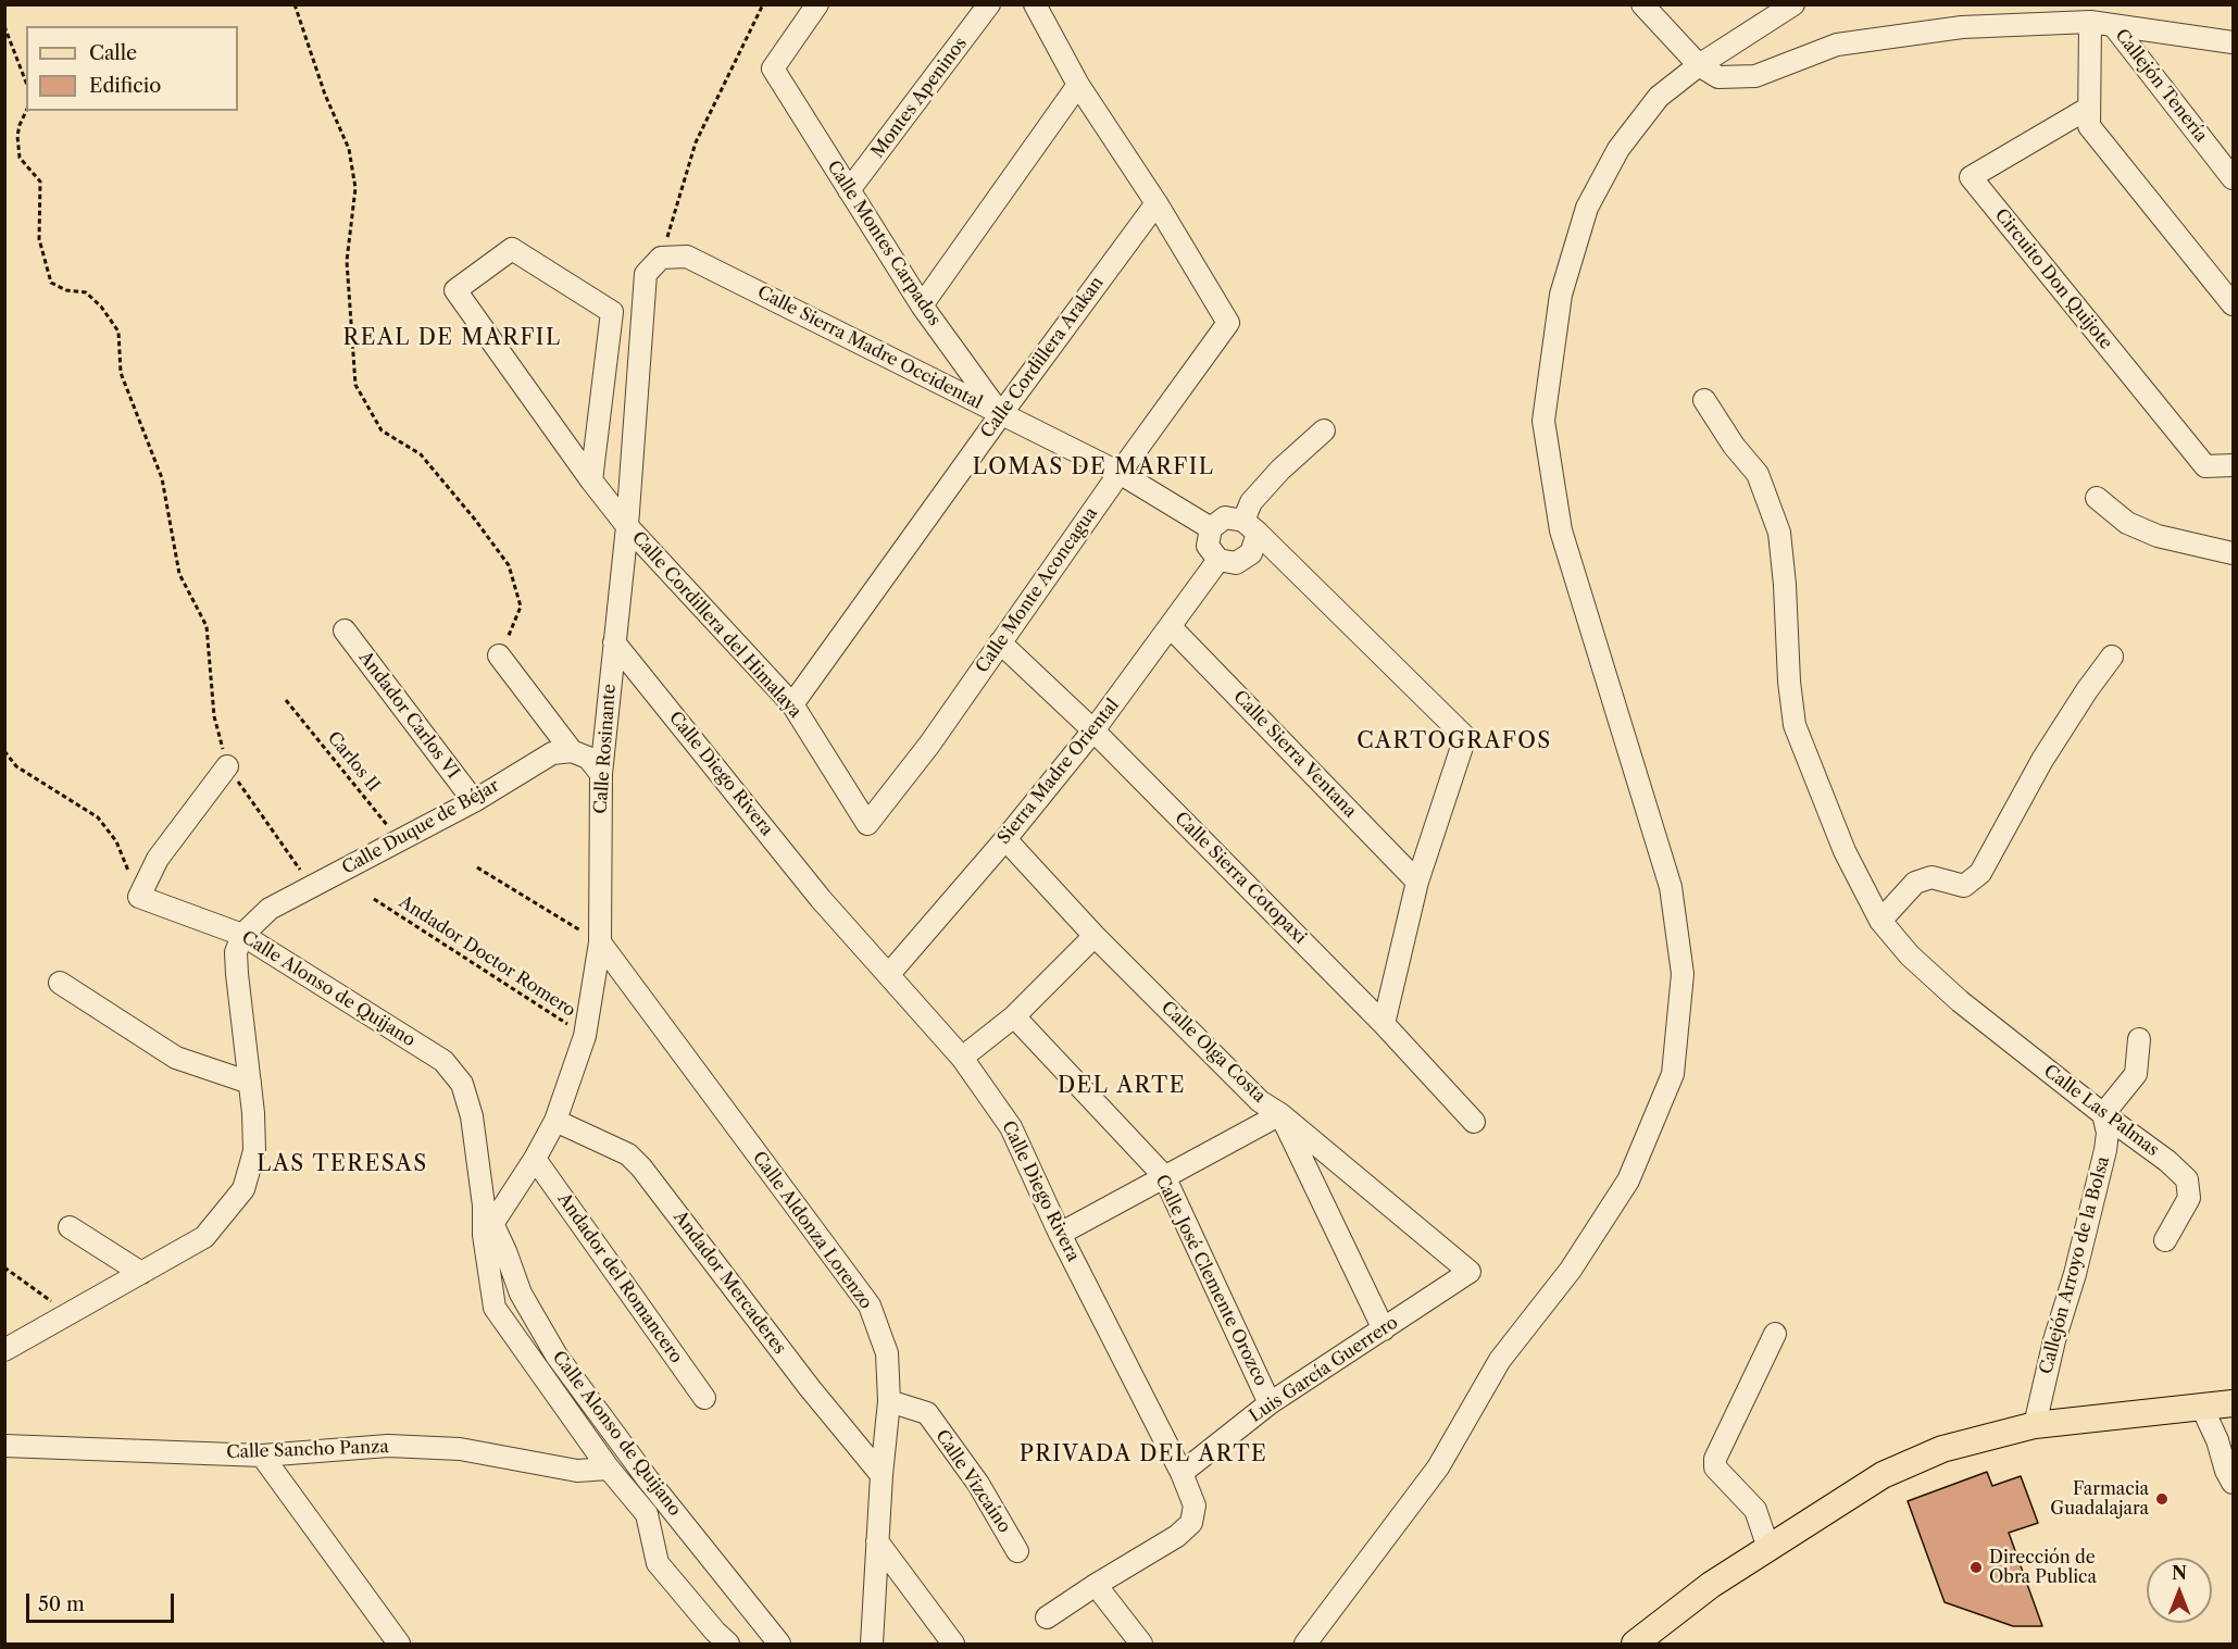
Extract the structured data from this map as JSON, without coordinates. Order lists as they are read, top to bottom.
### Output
{
  "streets": {
    "street": [
      "Callejón Tenería",
      "Montes Apeninos",
      "Calle Montes Carpados",
      "Circuito Don Quijote",
      "Calle Sierra Madre Occidental",
      "Calle Cordillera Arakan",
      "Calle Monte Aconcagua",
      "Calle Cordillera del Himalaya",
      "Andador Carlos VI",
      "Calle Rosinante",
      "Calle Sierra Ventana",
      "Sierra Madre Oriental",
      "Calle Diego Rivera",
      "Calle Duque de Béjar",
      "Calle Sierra Cotopaxi",
      "Calle Alonso de Quijano",
      "Calle Olga Costa",
      "Calle Las Palmas",
      "Calle Aldonza Lorenzo",
      "Callejón Arroyo de la Bolsa",
      "Andador del Romancero",
      "Calle José Clemente Orozco",
      "Andador Mercaderes",
      "Luis García Guerrero",
      "Calle Sancho Panza",
      "Calle Vizcaíno"
    ],
    "path": ["Carlos II", "Andador Doctor Romero"]
  },
  "crossings": [
    ["Montes Apeninos", "Calle Montes Carpados"],
    ["Calle Montes Carpados", "Calle Sierra Madre Occidental"],
    ["Calle Montes Carpados", "Calle Cordillera Arakan"],
    ["Calle Sierra Madre Occidental", "Calle Cordillera Arakan"],
    ["Calle Sierra Madre Occidental", "Calle Monte Aconcagua"],
    ["Calle Sierra Madre Occidental", "Calle Rosinante"],
    ["Calle Sierra Madre Occidental", "Sierra Madre Oriental"],
    ["Calle Cordillera Arakan", "Calle Monte Aconcagua"],
    ["Calle Cordillera Arakan", "Calle Cordillera del Himalaya"],
    ["Calle Monte Aconcagua", "Calle Cordillera del Himalaya"],
    ["Calle Monte Aconcagua", "Calle Sierra Cotopaxi"],
    ["Calle Cordillera del Himalaya", "Calle Rosinante"],
    ["Andador Carlos VI", "Calle Duque de Béjar"],
    ["Calle Rosinante", "Calle Diego Rivera"],
    ["Calle Rosinante", "Andador Doctor Romero"],
    ["Calle Rosinante", "Calle Alonso de Quijano"],
    ["Calle Rosinante", "Calle Aldonza Lorenzo"],
    ["Calle Rosinante", "Andador del Romancero"],
    ["Calle Rosinante", "Andador Mercaderes"],
    ["Calle Sierra Ventana", "Sierra Madre Oriental"],
    ["Carlos II", "Calle Duque de Béjar"],
    ["Sierra Madre Oriental", "Calle Diego Rivera"],
    ["Sierra Madre Oriental", "Calle Sierra Cotopaxi"],
    ["Sierra Madre Oriental", "Calle Olga Costa"],
    ["Calle Diego Rivera", "Luis García Guerrero"],
    ["Calle Duque de Béjar", "Calle Alonso de Quijano"],
    ["Calle Alonso de Quijano", "Calle Sancho Panza"],
    ["Calle Olga Costa", "Luis García Guerrero"],
    ["Calle Las Palmas", "Callejón Arroyo de la Bolsa"],
    ["Calle Aldonza Lorenzo", "Andador Mercaderes"],
    ["Calle Aldonza Lorenzo", "Calle Vizcaíno"],
    ["Calle José Clemente Orozco", "Luis García Guerrero"]
  ],
  "districts": [
    "REAL DE MARFIL",
    "LOMAS DE MARFIL",
    "CARTOGRAFOS",
    "DEL ARTE",
    "LAS TERESAS",
    "PRIVADA DEL ARTE"
  ],
  "places": ["Farmacia Guadalajara", "Dirección de Obra Publica"],
  "legend": ["Calle", "Edificio"],
  "scale_bar": "50 m",
  "north": "top"
}
